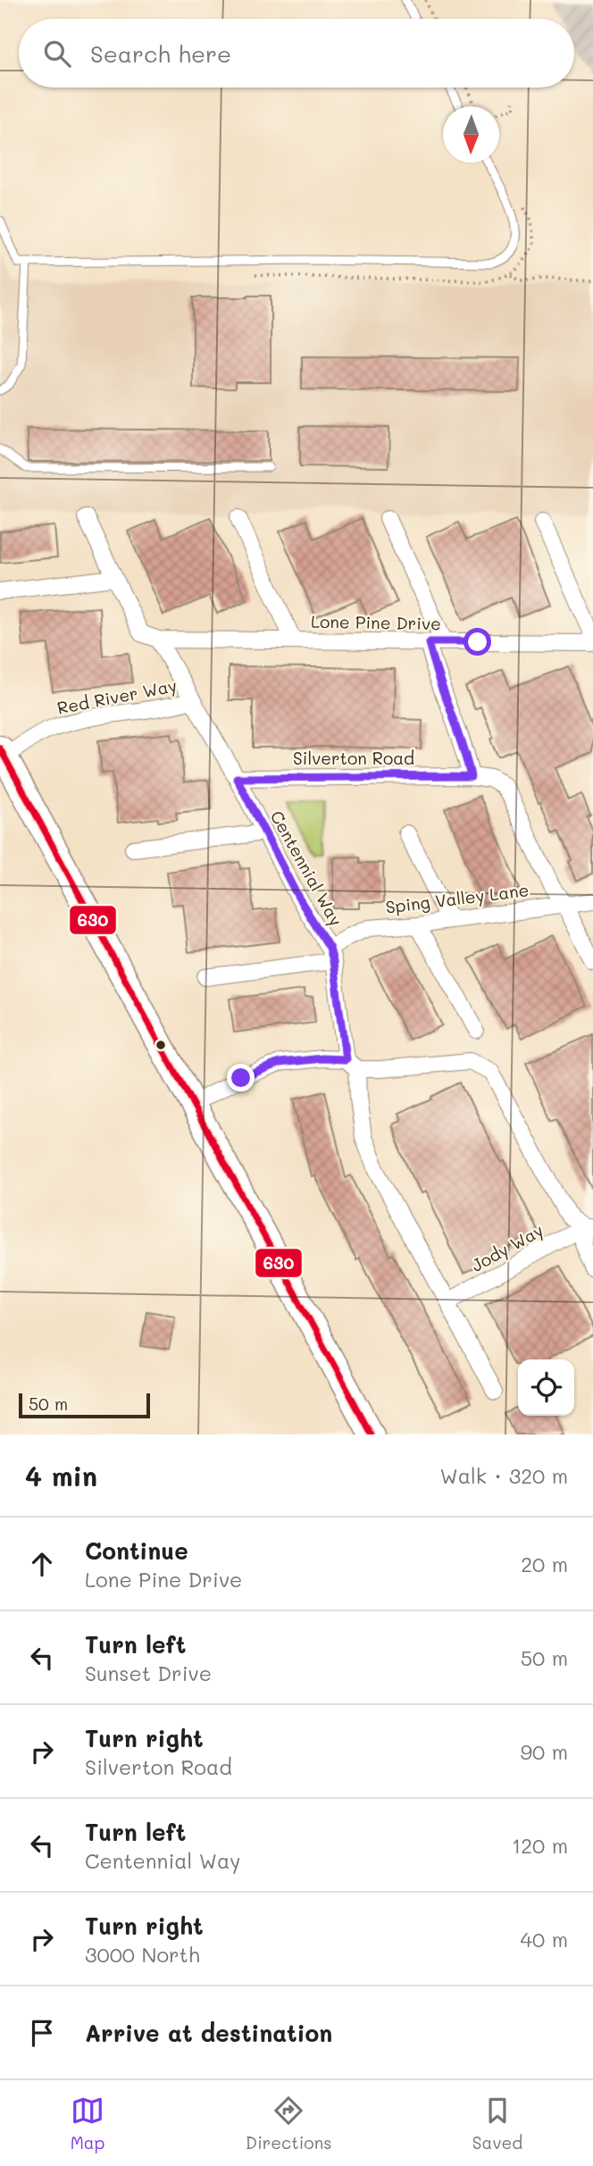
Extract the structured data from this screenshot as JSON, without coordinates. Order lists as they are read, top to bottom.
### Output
{
  "streets": {
    "street": [
      "Lone Pine Drive",
      "Red River Way",
      "Silverton Road",
      "Centennial Way",
      "Sping Valley Lane",
      "Jody Way"
    ]
  },
  "crossings": [
    ["Lone Pine Drive", "Centennial Way"],
    ["Red River Way", "Centennial Way"],
    ["Silverton Road", "Centennial Way"],
    ["Silverton Road", "Sping Valley Lane"],
    ["Centennial Way", "Sping Valley Lane"],
    ["Centennial Way", "Jody Way"]
  ],
  "lines": ["transit line 630"],
  "scale_bar": "50 m",
  "north": "bottom",
  "page": {
    "search": "Search here",
    "scale": "50 m",
    "heading": ["4 min", "Walk · 320 m"],
    "list": [
      ["Continue", "Lone Pine Drive", "20 m"],
      ["Turn left", "Sunset Drive", "50 m"],
      ["Turn right", "Silverton Road", "90 m"],
      ["Turn left", "Centennial Way", "120 m"],
      ["Turn right", "3000 North", "40 m"],
      "Arrive at destination"
    ],
    "nav": ["Map", "Directions", "Saved"]
  }
}
